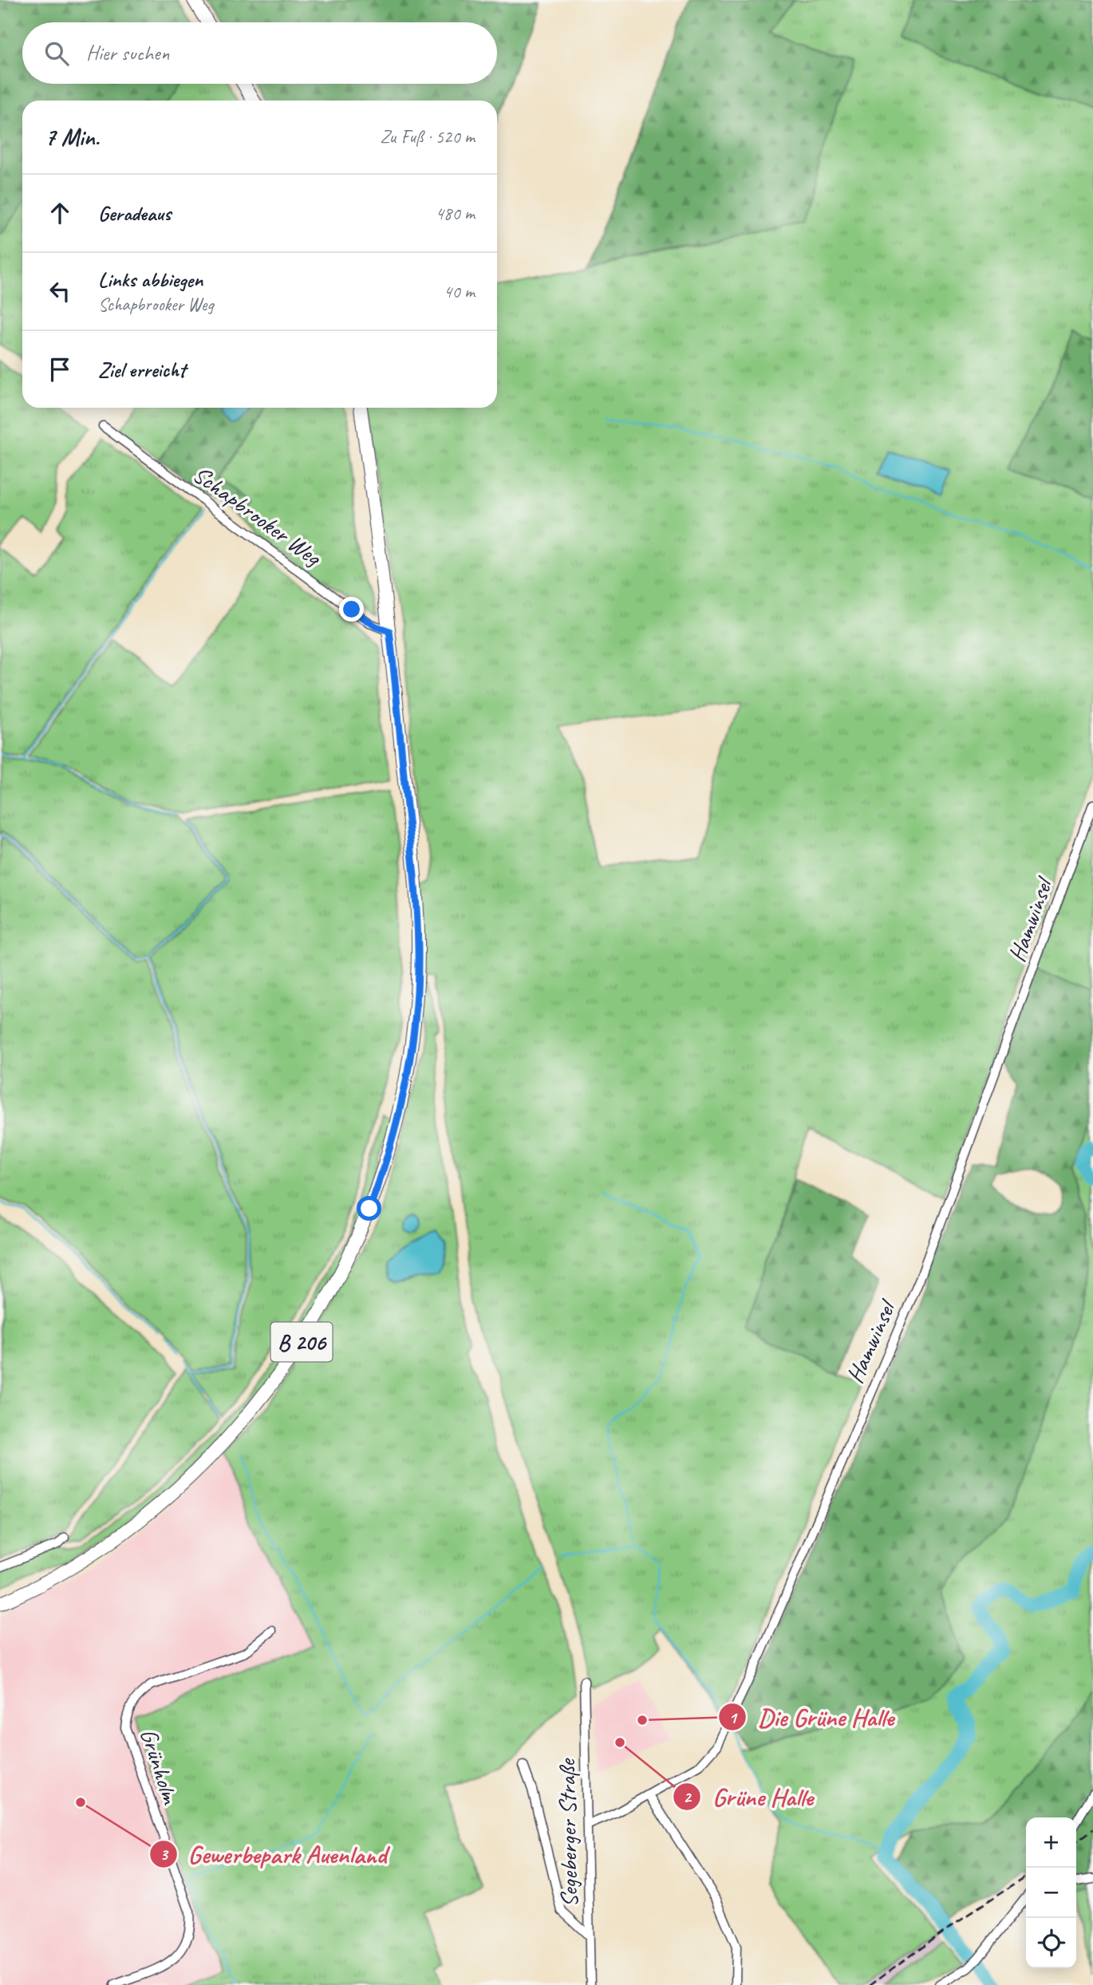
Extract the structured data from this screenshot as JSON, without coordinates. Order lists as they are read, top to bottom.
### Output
{
  "streets": {
    "main road": ["B 206"],
    "street": [
      "Schapbrooker Weg",
      "Hamwinsel",
      "Grünholm",
      "Segeberger Straße"
    ]
  },
  "crossings": [
    ["Schapbrooker Weg", "B 206"],
    ["Hamwinsel", "Segeberger Straße"]
  ],
  "places": ["Die Grüne Halle", "Grüne Halle", "Gewerbepark Auenland"],
  "page": {
    "search": "Hier suchen",
    "heading": ["7 Min.", "Zu Fuß · 520 m"],
    "list": [
      ["Geradeaus", "480 m"],
      ["Links abbiegen", "Schapbrooker Weg", "40 m"],
      "Ziel erreicht"
    ],
    "map_buttons": ["+", "−"]
  }
}
